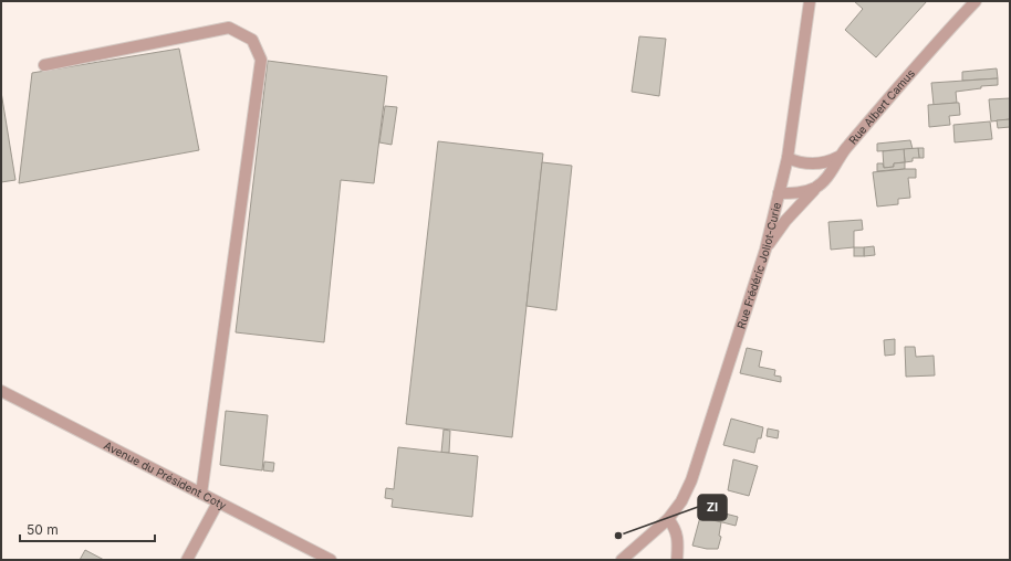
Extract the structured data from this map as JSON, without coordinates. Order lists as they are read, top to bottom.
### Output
{
  "streets": {
    "street": ["Rue Albert Camus", "Rue Frédéric Joliot-Curie", "Avenue du Président Coty"]
  },
  "crossings": [
    ["Rue Albert Camus", "Rue Frédéric Joliot-Curie"]
  ],
  "places": ["ZI"],
  "scale_bar": "50 m"
}
